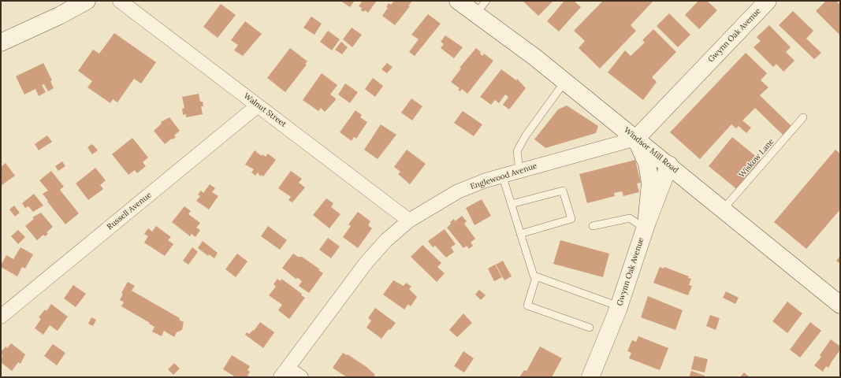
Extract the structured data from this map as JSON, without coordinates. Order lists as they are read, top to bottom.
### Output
{
  "streets": {
    "main road": ["Gwynn Oak Avenue", "Windsor Mill Road"],
    "street": ["Walnut Street", "Englewood Avenue", "Russell Avenue"],
    "lane": ["Wiskow Lane"]
  },
  "crossings": [
    ["Gwynn Oak Avenue", "Windsor Mill Road"],
    ["Gwynn Oak Avenue", "Englewood Avenue"],
    ["Walnut Street", "Englewood Avenue"],
    ["Walnut Street", "Russell Avenue"],
    ["Windsor Mill Road", "Wiskow Lane"],
    ["Windsor Mill Road", "Englewood Avenue"]
  ]
}
